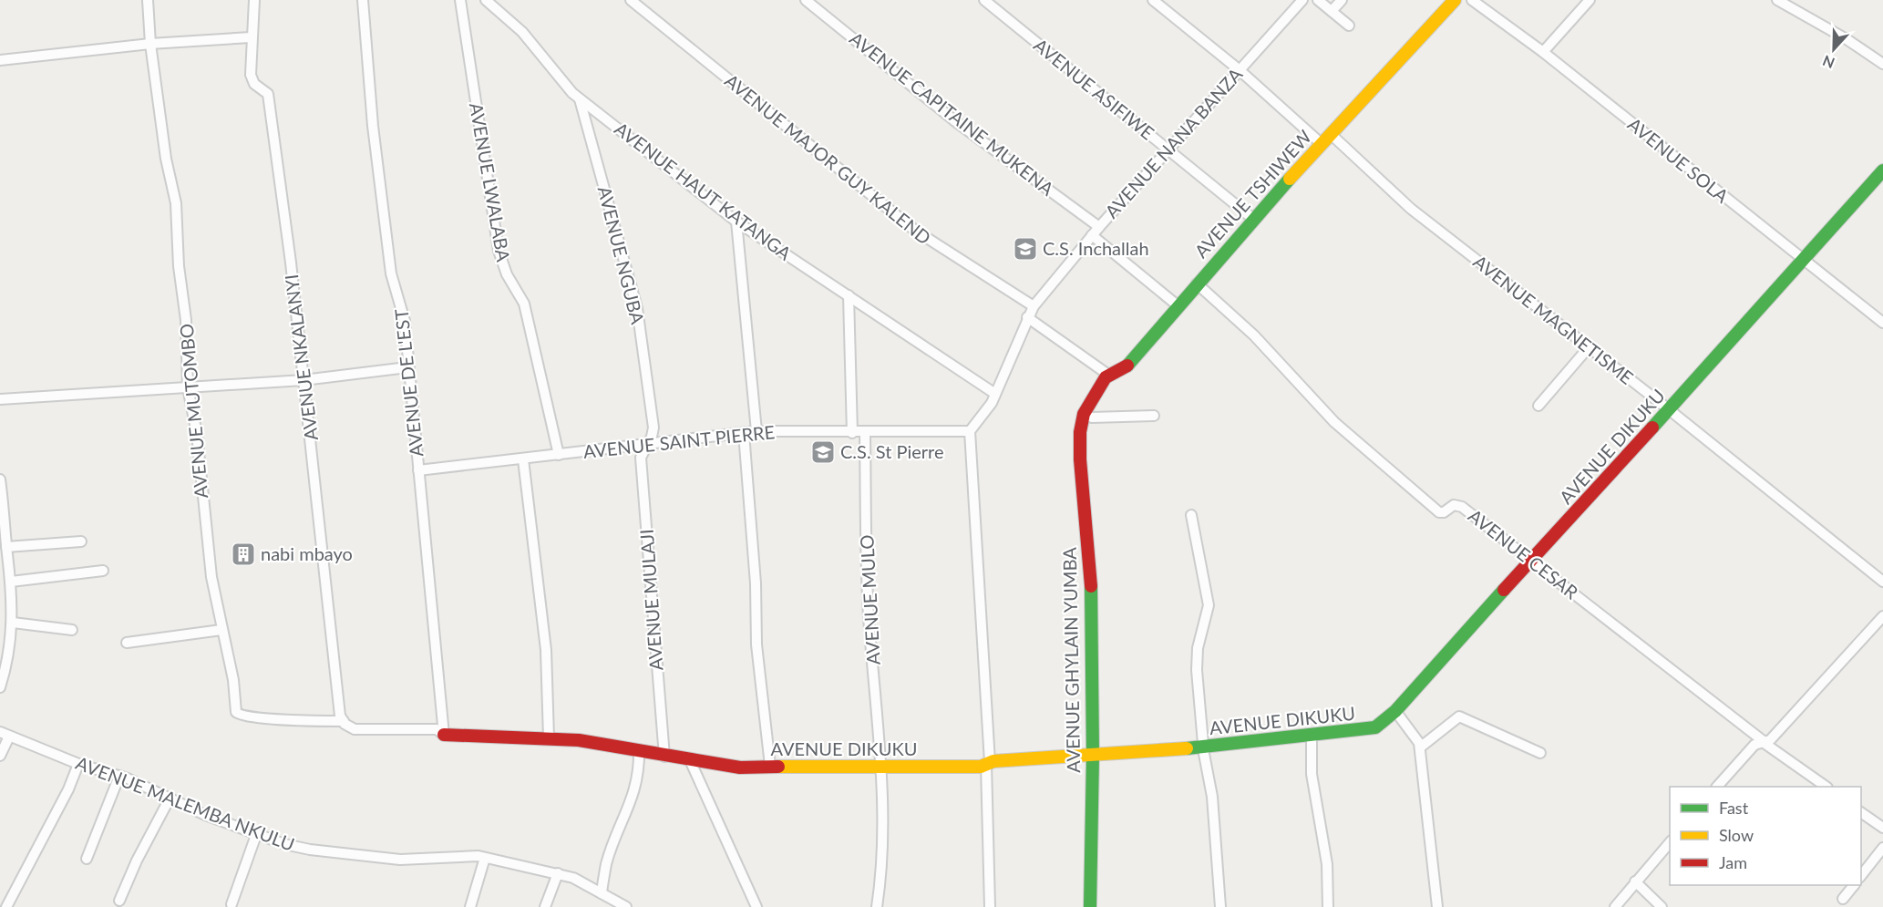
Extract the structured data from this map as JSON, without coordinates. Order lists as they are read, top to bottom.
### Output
{
  "streets": {
    "street": [
      "AVENUE ASIFIWE",
      "AVENUE CAPITAINE MUKENA",
      "AVENUE NANA BANZA",
      "AVENUE MAJOR GUY KALEND",
      "AVENUE SOLA",
      "AVENUE LWALABA",
      "AVENUE HAUT KATANGA",
      "AVENUE TSHIWEW",
      "AVENUE NGUBA",
      "AVENUE MAGNETISME",
      "AVENUE NKALANYI",
      "AVENUE DE L'EST",
      "AVENUE MUTOMBO",
      "AVENUE SAINT PIERRE",
      "AVENUE DIKUKU",
      "AVENUE CESAR",
      "AVENUE MULAJI",
      "AVENUE MULO",
      "AVENUE GHYLAIN YUMBA",
      "AVENUE MALEMBA NKULU"
    ]
  },
  "crossings": [
    ["AVENUE ASIFIWE", "AVENUE NANA BANZA"],
    ["AVENUE ASIFIWE", "AVENUE TSHIWEW"],
    ["AVENUE CAPITAINE MUKENA", "AVENUE NANA BANZA"],
    ["AVENUE NANA BANZA", "AVENUE MAJOR GUY KALEND"],
    ["AVENUE NANA BANZA", "AVENUE HAUT KATANGA"],
    ["AVENUE NANA BANZA", "AVENUE SAINT PIERRE"],
    ["AVENUE SOLA", "AVENUE DIKUKU"],
    ["AVENUE LWALABA", "AVENUE SAINT PIERRE"],
    ["AVENUE HAUT KATANGA", "AVENUE NGUBA"],
    ["AVENUE TSHIWEW", "AVENUE MAGNETISME"],
    ["AVENUE TSHIWEW", "AVENUE CESAR"],
    ["AVENUE TSHIWEW", "AVENUE GHYLAIN YUMBA"],
    ["AVENUE NGUBA", "AVENUE SAINT PIERRE"],
    ["AVENUE NGUBA", "AVENUE MULAJI"],
    ["AVENUE MAGNETISME", "AVENUE DIKUKU"],
    ["AVENUE NKALANYI", "AVENUE MUTOMBO"],
    ["AVENUE DE L'EST", "AVENUE SAINT PIERRE"],
    ["AVENUE DE L'EST", "AVENUE DIKUKU"],
    ["AVENUE SAINT PIERRE", "AVENUE MULAJI"],
    ["AVENUE SAINT PIERRE", "AVENUE MULO"],
    ["AVENUE DIKUKU", "AVENUE CESAR"],
    ["AVENUE DIKUKU", "AVENUE MULAJI"],
    ["AVENUE DIKUKU", "AVENUE MULO"],
    ["AVENUE DIKUKU", "AVENUE GHYLAIN YUMBA"]
  ],
  "places": {
    "school or university": ["C.S. Inchallah", "C.S. St Pierre"],
    "building": ["nabi mbayo"]
  },
  "legend": ["Fast", "Slow", "Jam"],
  "north": "bottom"
}
